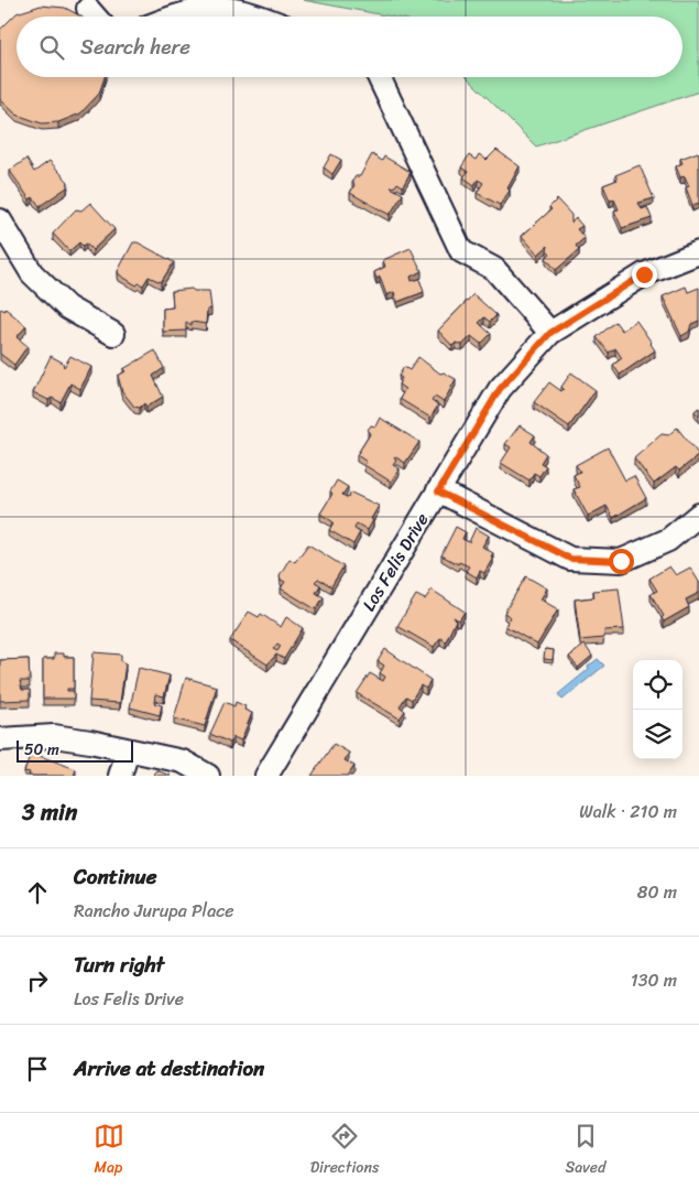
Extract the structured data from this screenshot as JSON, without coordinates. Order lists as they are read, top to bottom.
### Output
{
  "streets": {
    "street": ["Los Felis Drive"]
  },
  "scale_bar": "50 m",
  "page": {
    "search": "Search here",
    "scale": "50 m",
    "heading": ["3 min", "Walk · 210 m"],
    "list": [
      ["Continue", "Rancho Jurupa Place", "80 m"],
      ["Turn right", "Los Felis Drive", "130 m"],
      "Arrive at destination"
    ],
    "nav": ["Map", "Directions", "Saved"]
  }
}
